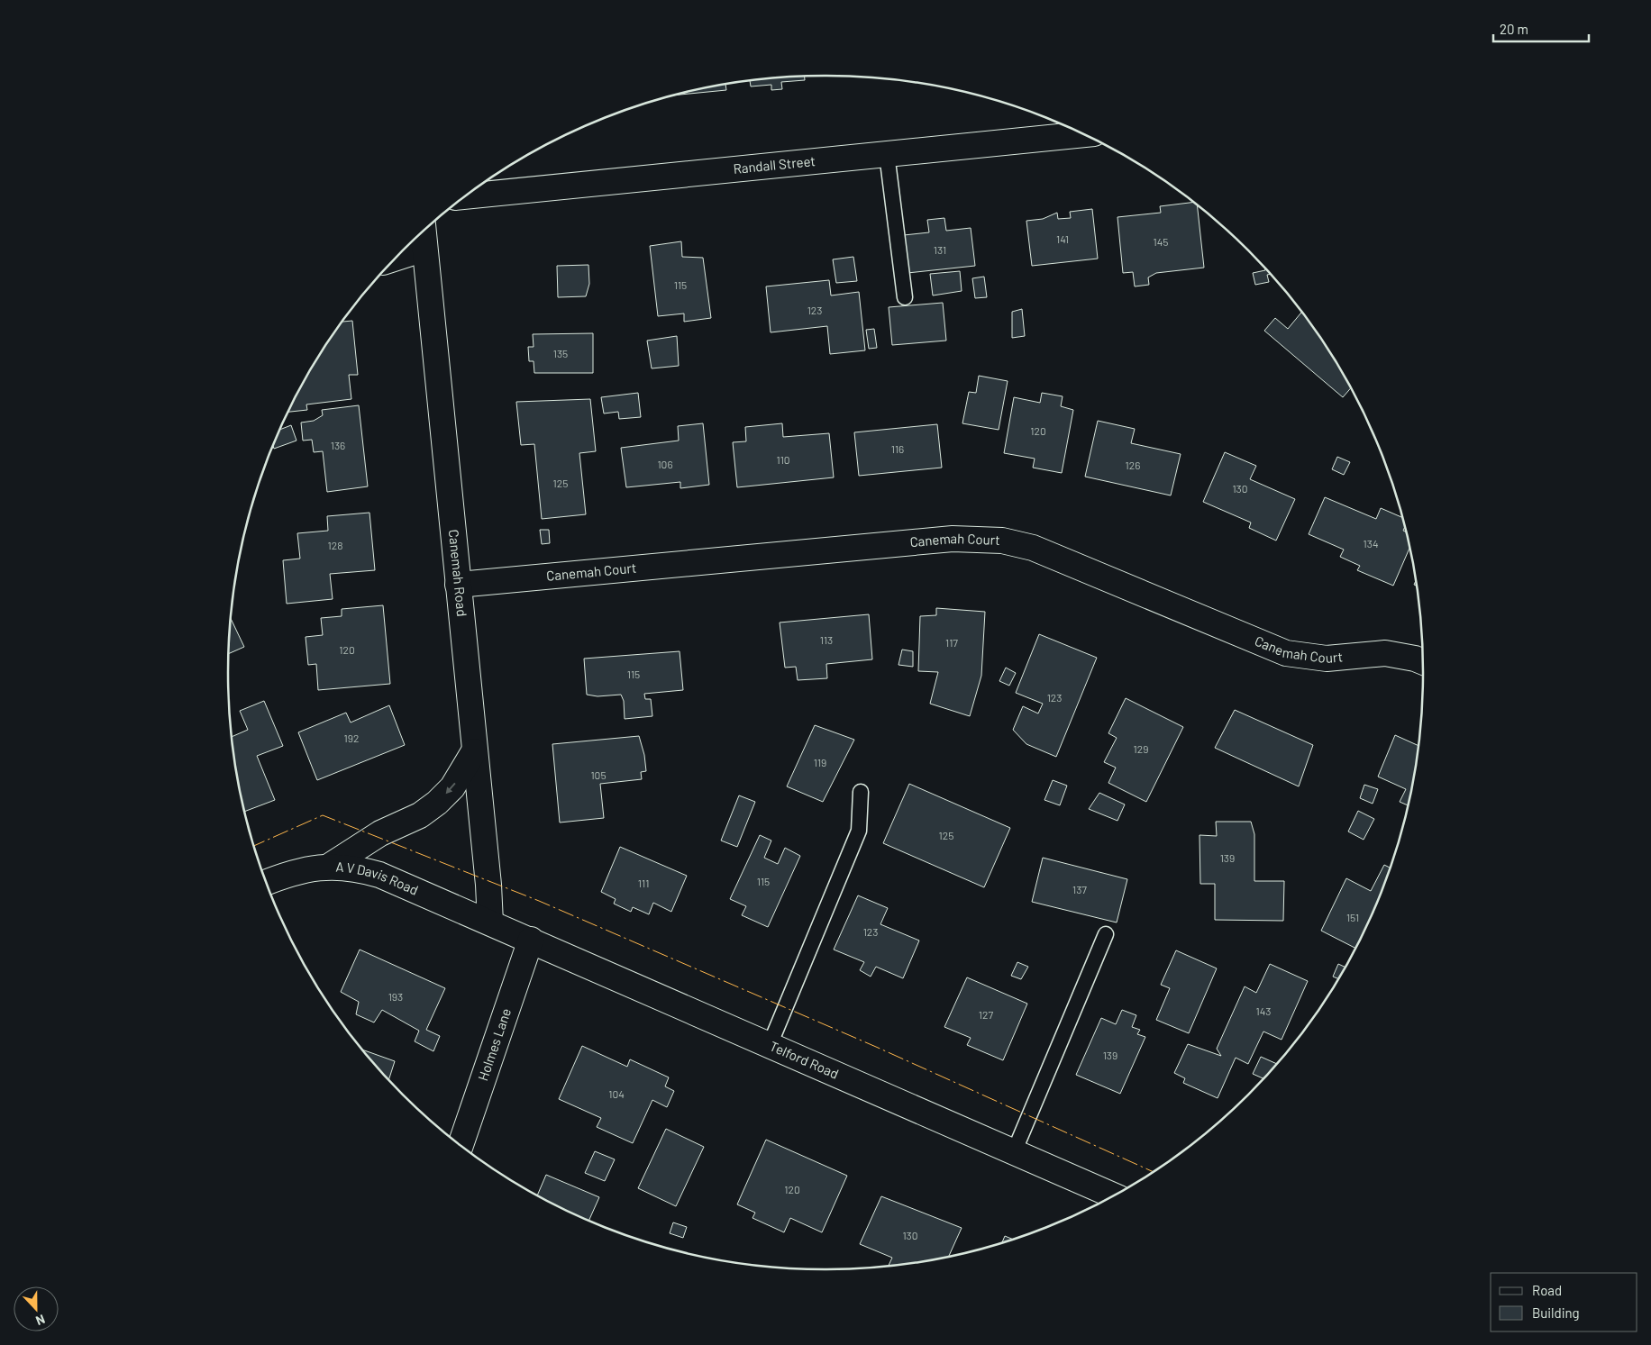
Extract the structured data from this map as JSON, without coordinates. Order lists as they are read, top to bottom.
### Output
{
  "streets": {
    "street": [
      "Randall Street",
      "Canemah Court",
      "Canemah Road",
      "A V Davis Road",
      "Holmes Lane",
      "Telford Road"
    ]
  },
  "crossings": [
    ["Canemah Court", "Canemah Road"],
    ["Canemah Road", "A V Davis Road"],
    ["Canemah Road", "Telford Road"],
    ["A V Davis Road", "Telford Road"],
    ["Holmes Lane", "Telford Road"]
  ],
  "house_numbers": [
    "141",
    "145",
    "131",
    "115",
    "123",
    "135",
    "120",
    "136",
    "116",
    "110",
    "106",
    "126",
    "125",
    "130",
    "134",
    "128",
    "113",
    "117",
    "120",
    "115",
    "123",
    "192",
    "129",
    "119",
    "105",
    "125",
    "139",
    "115",
    "111",
    "137",
    "151",
    "123",
    "193",
    "143",
    "127",
    "139",
    "104",
    "120",
    "130"
  ],
  "legend": ["Road", "Building"],
  "scale_bar": "20 m",
  "north": "bottom"
}
